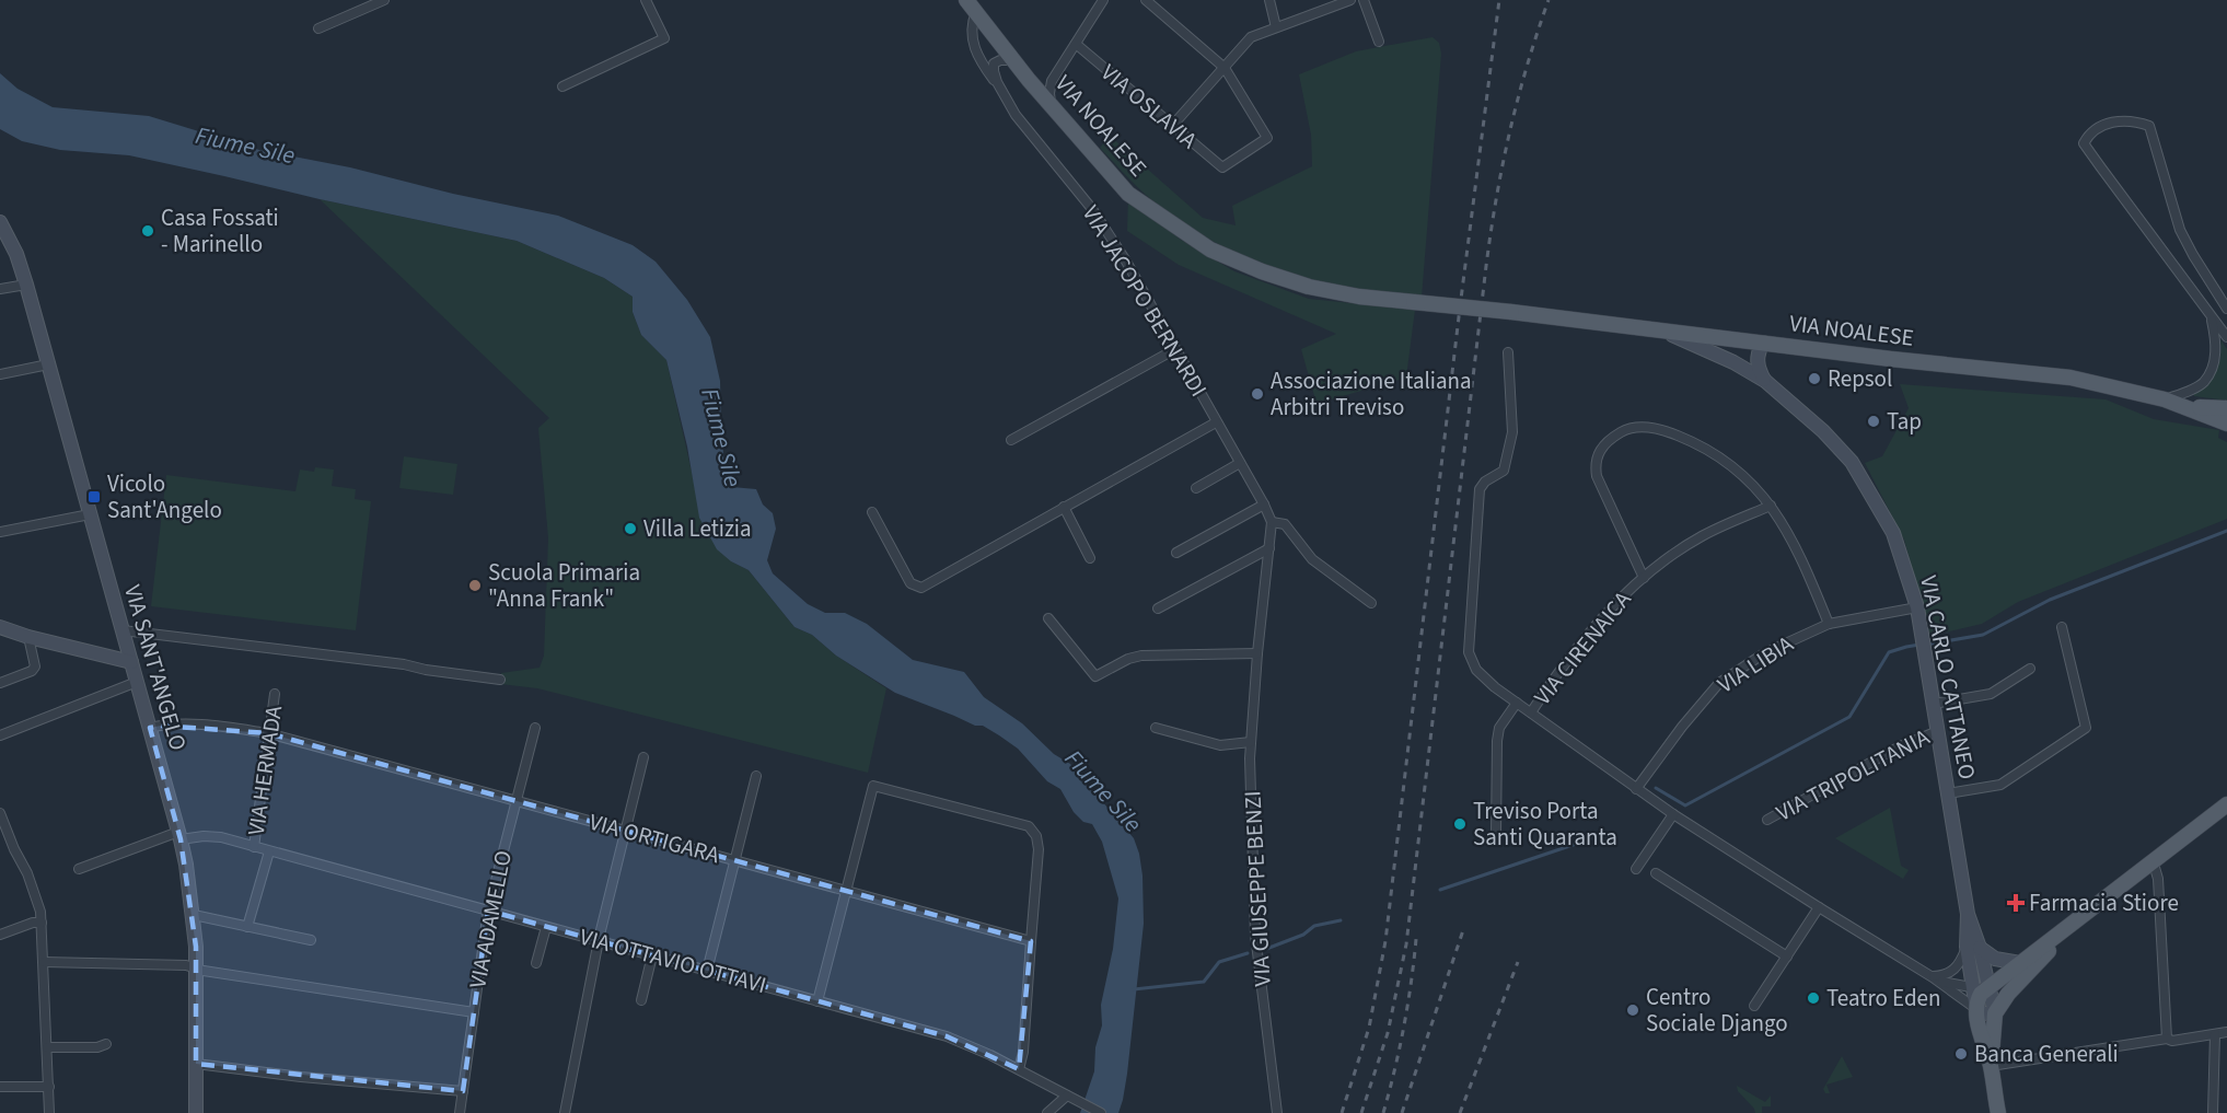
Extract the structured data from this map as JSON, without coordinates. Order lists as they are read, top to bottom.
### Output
{
  "streets": {
    "main road": ["VIA NOALESE"],
    "street": [
      "VIA OSLAVIA",
      "VIA JACOPO BERNARDI",
      "VIA CIRENAICA",
      "VIA LIBIA",
      "VIA SANT'ANGELO",
      "VIA CARLO CATTANEO",
      "VIA HERMADA",
      "VIA TRIPOLITANIA",
      "VIA ORTIGARA",
      "VIA GIUSEPPE BENZI",
      "VIA ADAMELLO",
      "VIA OTTAVIO OTTAVI"
    ]
  },
  "crossings": [
    ["VIA NOALESE", "VIA JACOPO BERNARDI"],
    ["VIA NOALESE", "VIA CARLO CATTANEO"],
    ["VIA JACOPO BERNARDI", "VIA GIUSEPPE BENZI"],
    ["VIA LIBIA", "VIA CARLO CATTANEO"],
    ["VIA SANT'ANGELO", "VIA ORTIGARA"],
    ["VIA SANT'ANGELO", "VIA OTTAVIO OTTAVI"],
    ["VIA CARLO CATTANEO", "VIA TRIPOLITANIA"],
    ["VIA HERMADA", "VIA ORTIGARA"],
    ["VIA HERMADA", "VIA OTTAVIO OTTAVI"],
    ["VIA ORTIGARA", "VIA ADAMELLO"],
    ["VIA ADAMELLO", "VIA OTTAVIO OTTAVI"]
  ],
  "water": ["Fiume Sile"],
  "places": {
    "other": [
      "Casa Fossati - Marinello",
      "Repsol",
      "Associazione Italiana Arbitri Treviso",
      "Tap",
      "Villa Letizia",
      "Scuola Primaria \"Anna Frank\"",
      "Treviso Porta Santi Quaranta",
      "Teatro Eden",
      "Centro Sociale Django",
      "Banca Generali"
    ],
    "transit": ["Vicolo Sant'Angelo"],
    "health": ["Farmacia Stiore"]
  }
}
